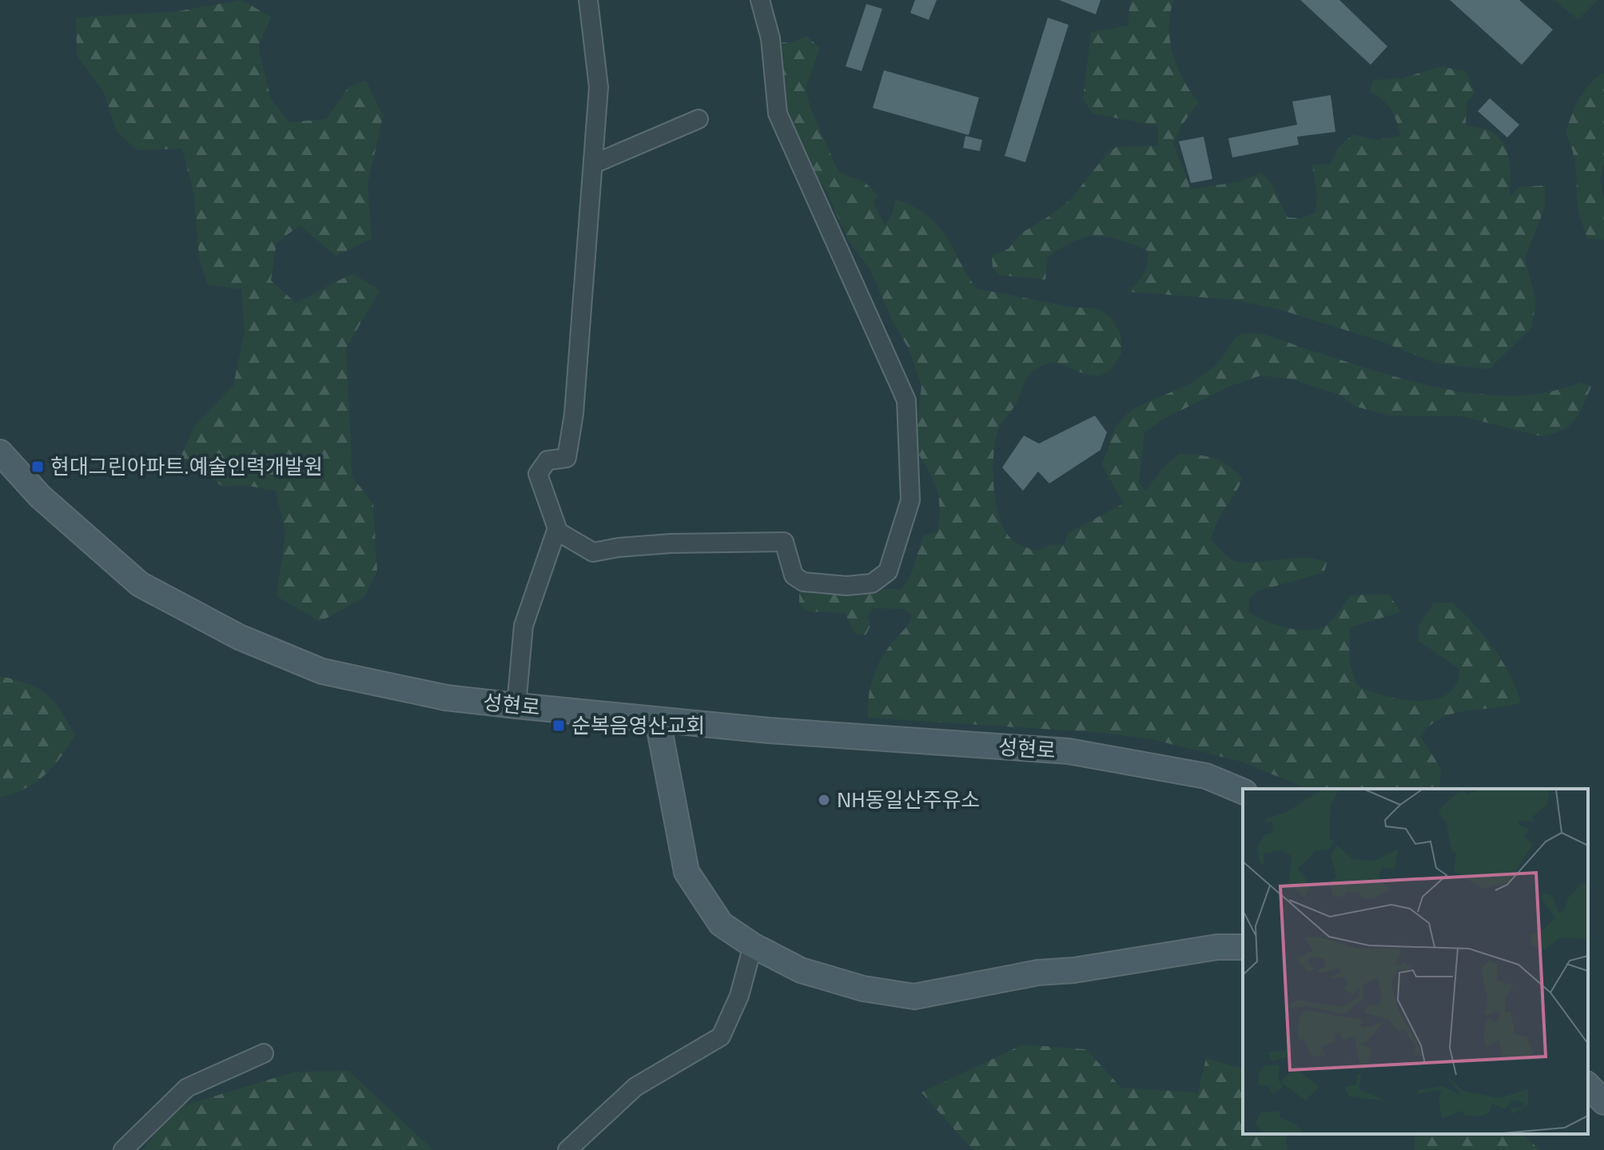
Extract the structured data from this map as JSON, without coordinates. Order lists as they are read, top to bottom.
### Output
{
  "streets": {
    "main road": ["성현로"]
  },
  "places": {
    "transit": ["현대그린아파트.예술인력개발원", "순복음영산교회"],
    "other": ["NH동일산주유소"]
  }
}
